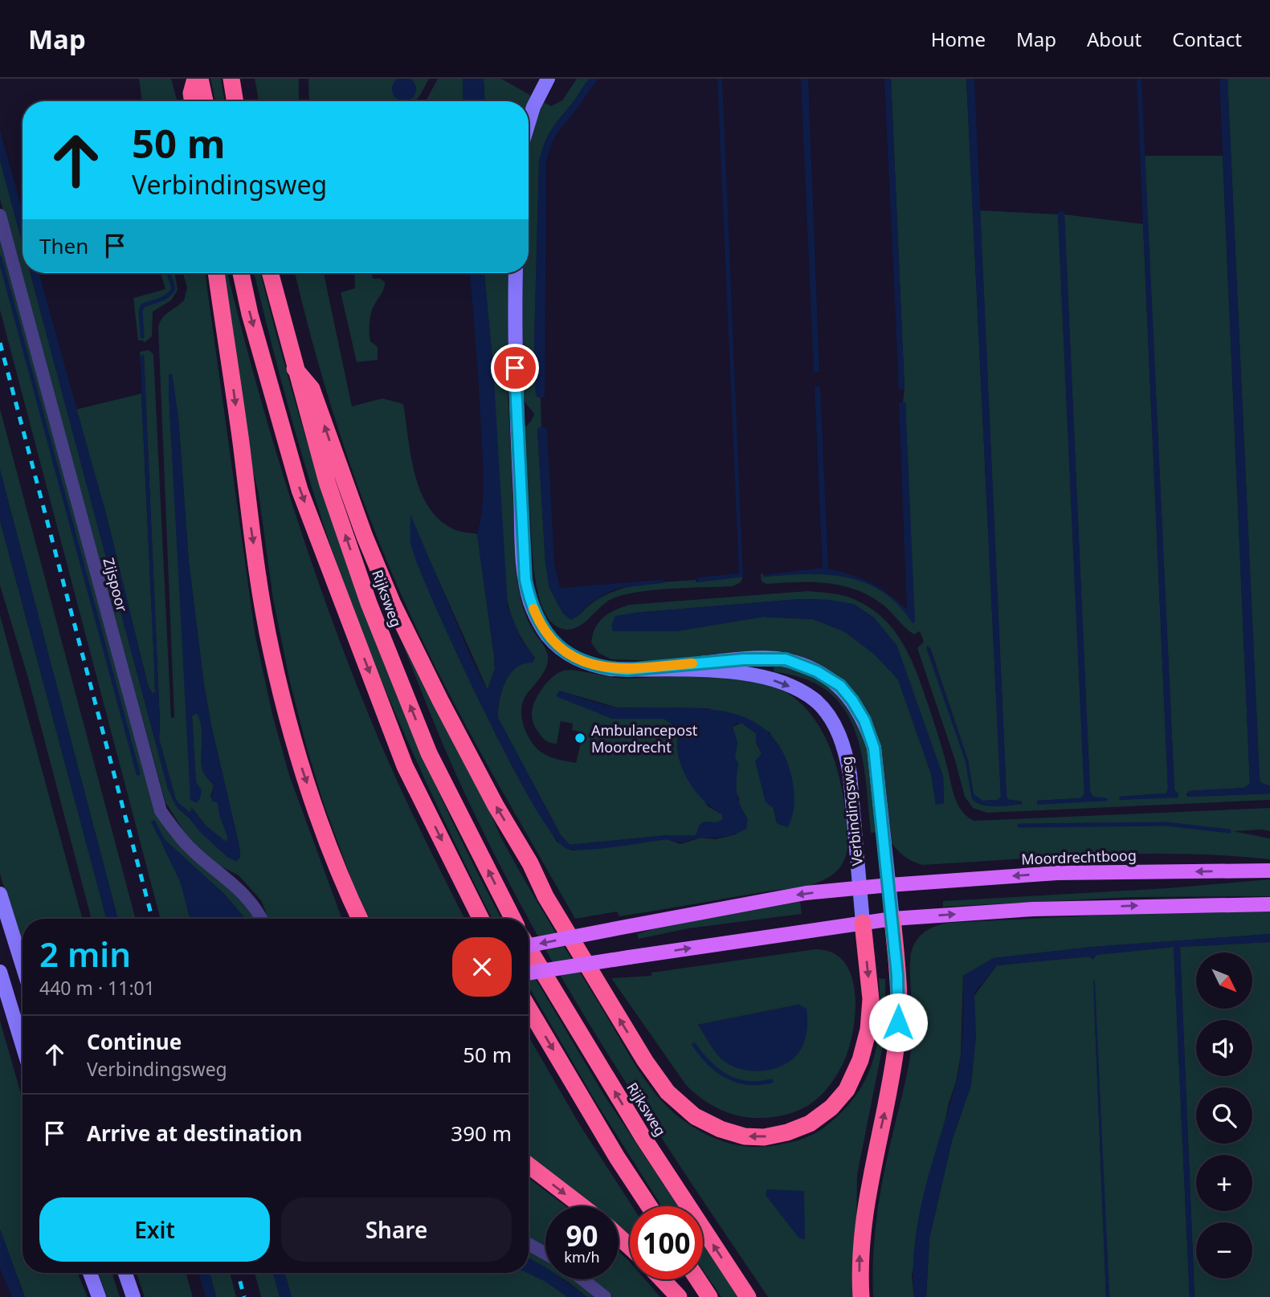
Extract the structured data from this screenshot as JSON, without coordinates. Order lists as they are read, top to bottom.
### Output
{
  "streets": {
    "highway": ["Rijksweg"],
    "main road": ["Moordrechtboog"],
    "street": ["Zijspoor", "Verbindingsweg"]
  },
  "crossings": [
    ["Verbindingsweg", "Moordrechtboog"]
  ],
  "places": ["Ambulancepost Moordrecht"],
  "north": "bottom right",
  "page": {
    "header": "Map",
    "nav": [
      "Home",
      "Map",
      "About",
      "Contact"
    ],
    "turn": ["50 m", "Verbindingsweg"],
    "then": "Then",
    "heading": ["2 min", "440 m · 11:01"],
    "map_buttons": ["+", "−"],
    "list": [
      {
        "name": "Continue",
        "note": "Verbindingsweg",
        "value": "50 m"
      },
      {
        "name": "Arrive at destination",
        "value": "390 m"
      }
    ],
    "buttons": ["Exit", "Share"],
    "speed": "90 km/h",
    "limit": "100"
  }
}
